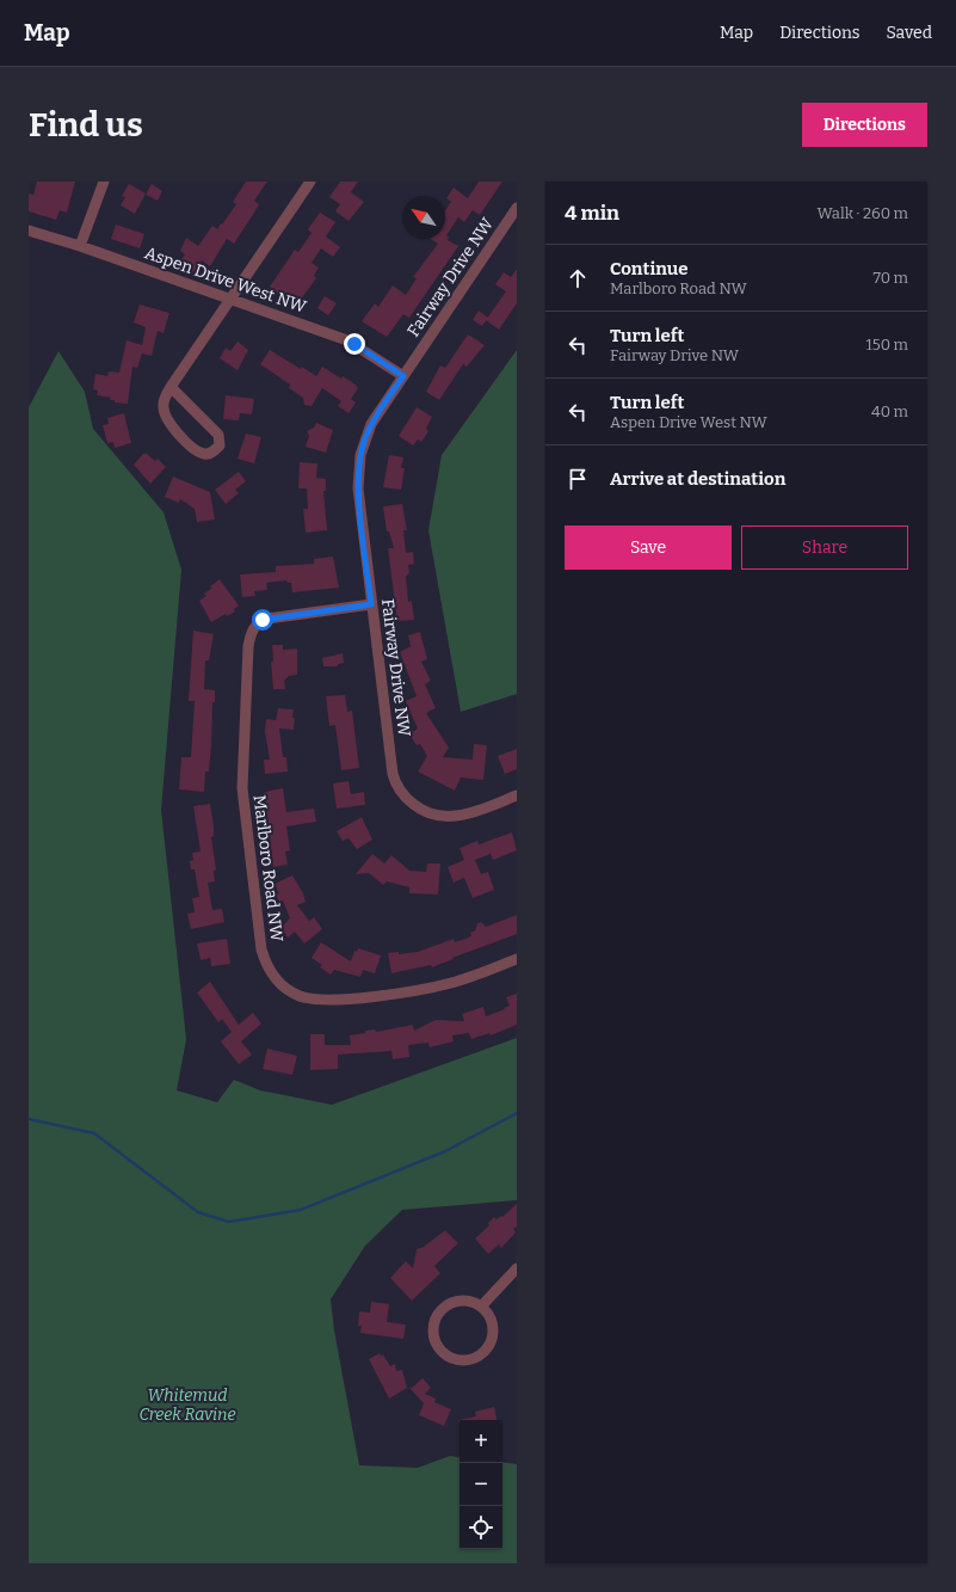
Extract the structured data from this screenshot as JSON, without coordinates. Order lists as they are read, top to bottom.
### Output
{
  "streets": {
    "street": ["Fairway Drive NW", "Aspen Drive West NW", "Marlboro Road NW"]
  },
  "crossings": [
    ["Fairway Drive NW", "Aspen Drive West NW"],
    ["Fairway Drive NW", "Marlboro Road NW"]
  ],
  "parks": ["Whitemud Creek Ravine"],
  "north": "top left",
  "page": {
    "header": "Map",
    "nav": ["Map", "Directions", "Saved"],
    "buttons": [
      "Directions",
      ["Save", "Share"]
    ],
    "title": "Find us",
    "heading": ["4 min", "Walk · 260 m"],
    "list": [
      ["Continue", "Marlboro Road NW", "70 m"],
      ["Turn left", "Fairway Drive NW", "150 m"],
      ["Turn left", "Aspen Drive West NW", "40 m"],
      "Arrive at destination"
    ],
    "map_buttons": ["+", "−"]
  }
}
